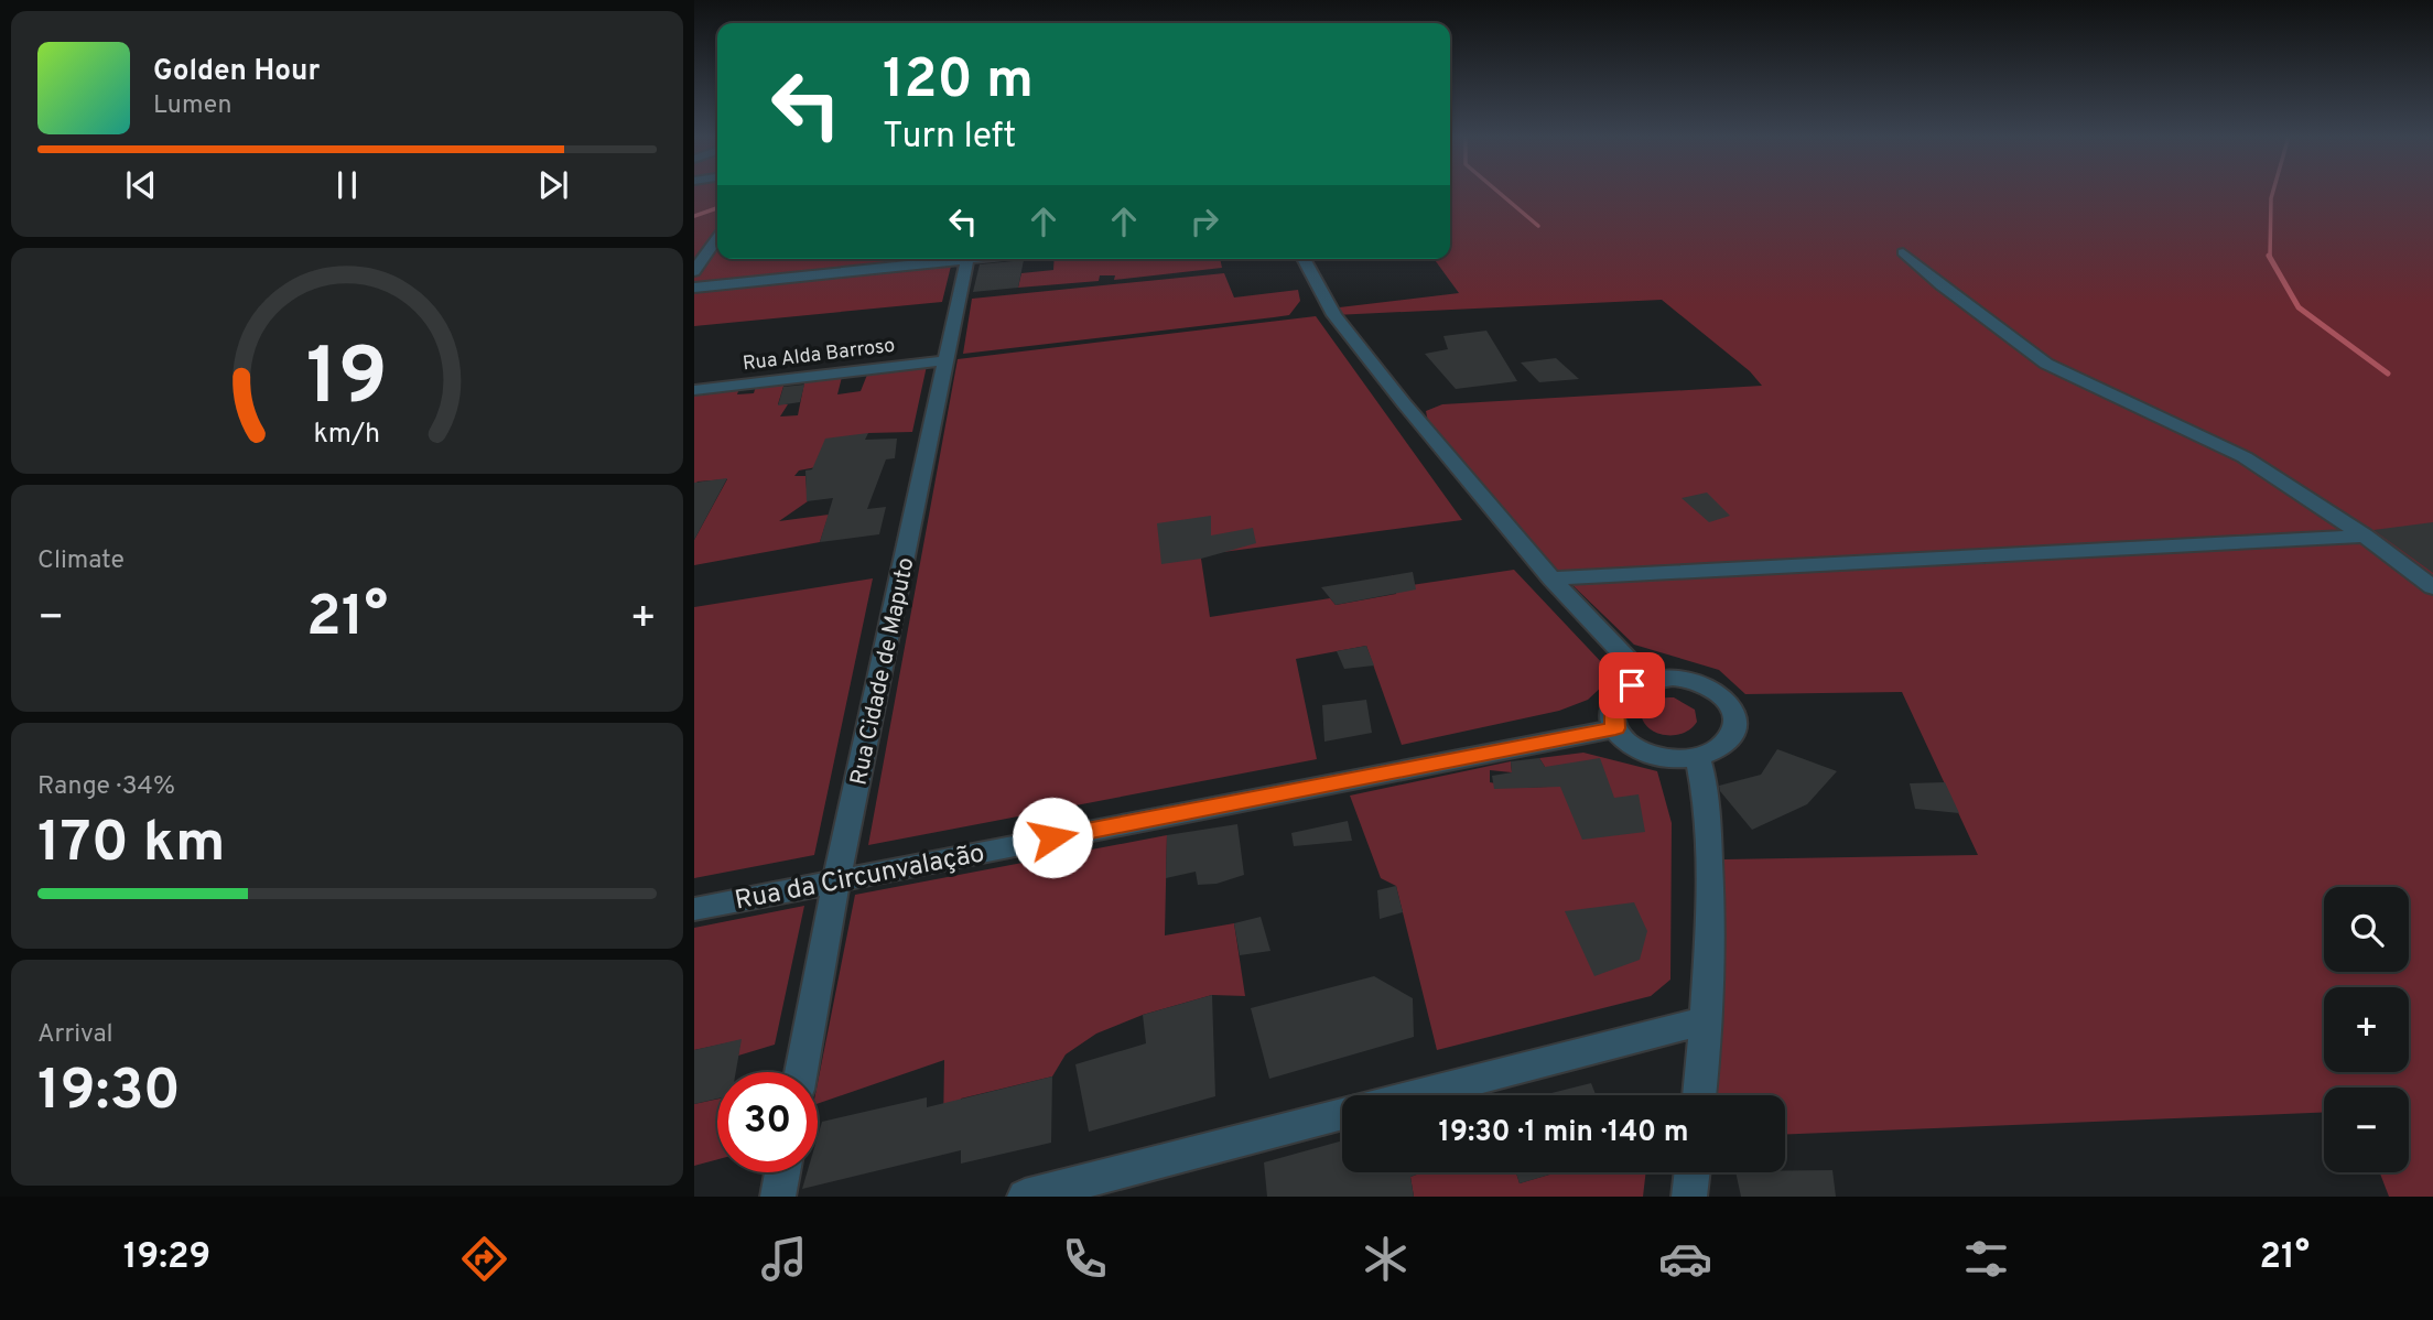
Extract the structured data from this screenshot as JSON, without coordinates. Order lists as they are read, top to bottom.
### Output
{
  "streets": {
    "street": ["Rua Alda Barroso", "Rua Cidade de Maputo", "Rua da Circunvalação"]
  },
  "crossings": [
    ["Rua Alda Barroso", "Rua Cidade de Maputo"],
    ["Rua Cidade de Maputo", "Rua da Circunvalação"]
  ],
  "page": {
    "turn": ["120 m", "Turn left"],
    "song": ["Golden Hour", "Lumen"],
    "tile": [
      "Climate",
      ["Range · 34%", "170 km"],
      ["Arrival", "19:30"]
    ],
    "heat": ["−", "21°", "+"],
    "map_buttons": ["+", "−"],
    "limit": "30",
    "trip": "19:30 · 1 min · 140 m",
    "tabs": ["19:29", "21°"],
    "gauge": ["19", "km/h"]
  }
}
